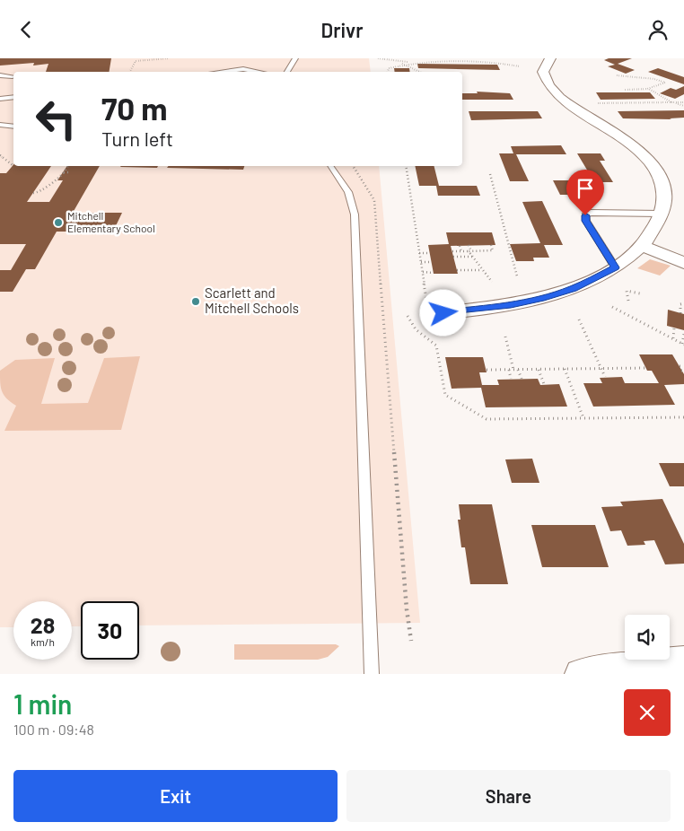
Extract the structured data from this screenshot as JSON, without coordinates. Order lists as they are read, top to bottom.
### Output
{
  "places": ["Mitchell Elementary School", "Scarlett and Mitchell Schools"],
  "page": {
    "header": "Drivr",
    "turn": ["70 m", "Turn left"],
    "speed": "28 km/h",
    "limit": "30",
    "heading": ["1 min", "100 m · 09:48"],
    "buttons": ["Exit", "Share"]
  }
}
